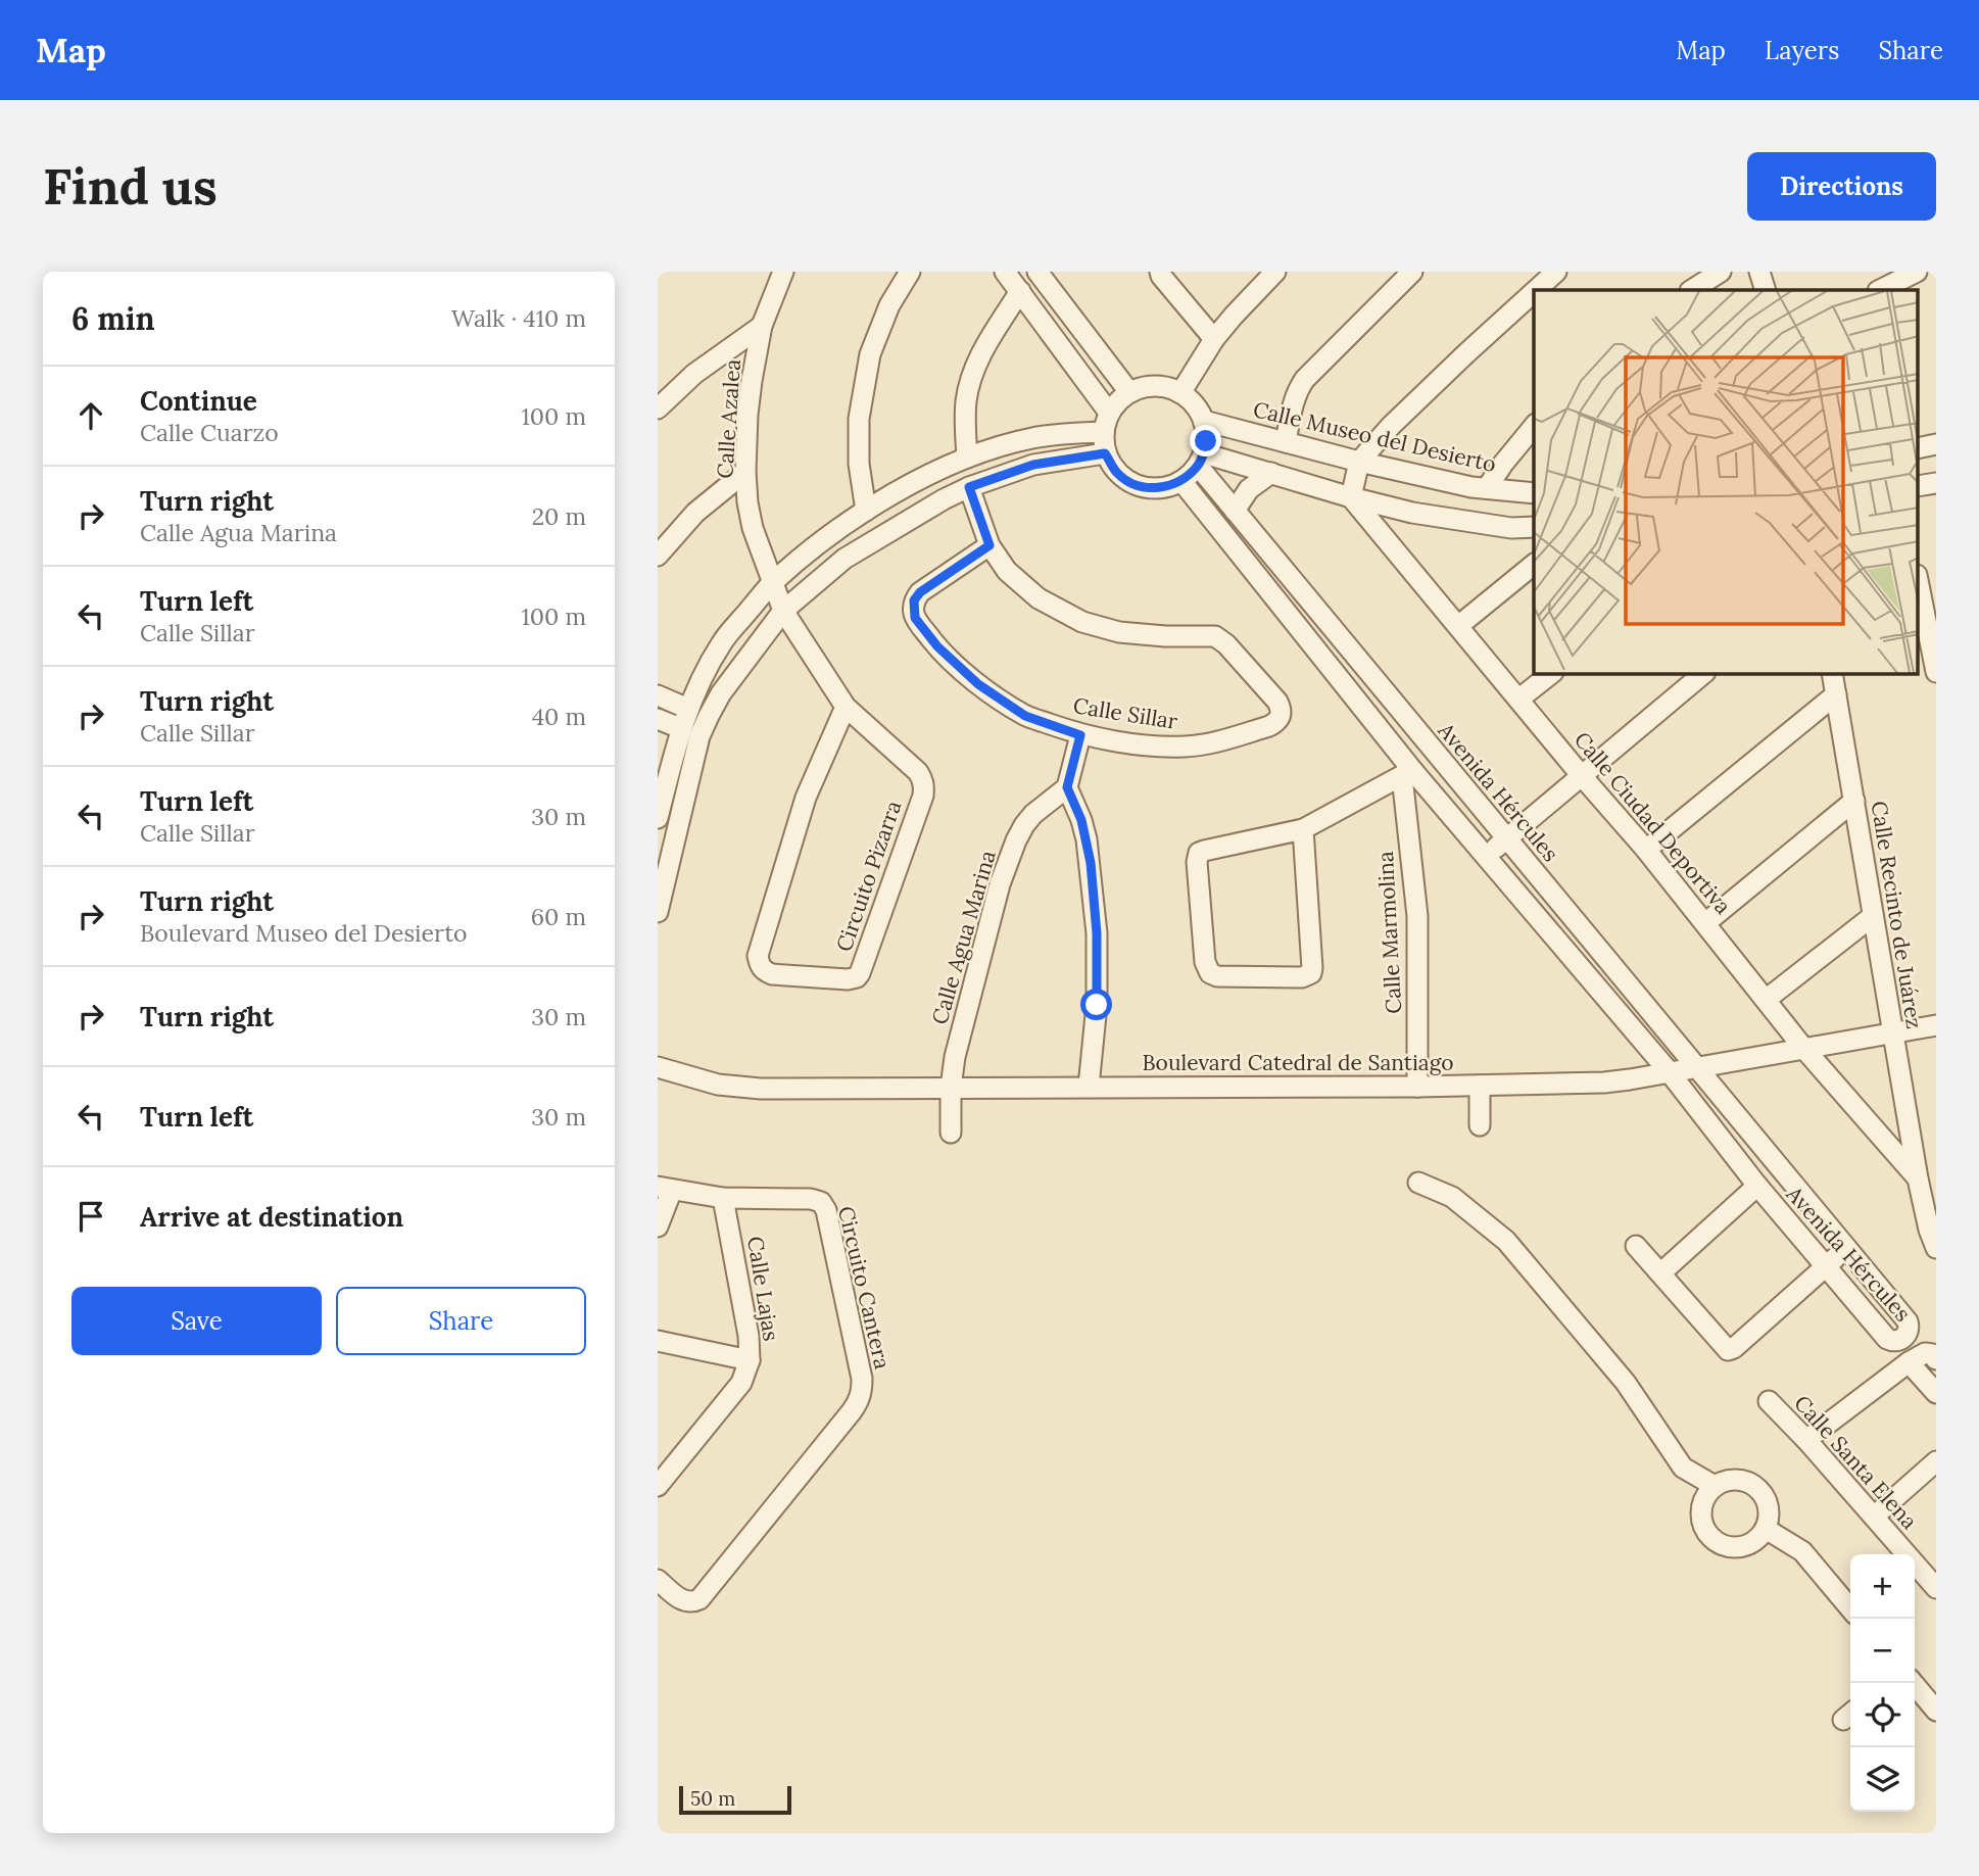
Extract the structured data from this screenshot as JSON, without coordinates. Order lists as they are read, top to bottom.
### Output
{
  "streets": {
    "street": [
      "Calle Azalea",
      "Calle Museo del Desierto",
      "Calle Sillar",
      "Avenida Hércules",
      "Calle Ciudad Deportiva",
      "Circuito Pizarra",
      "Calle Recinto de Juárez",
      "Calle Marmolina",
      "Calle Agua Marina",
      "Boulevard Catedral de Santiago",
      "Circuito Cantera",
      "Calle Lajas",
      "Calle Santa Elena"
    ]
  },
  "crossings": [
    ["Calle Azalea", "Circuito Pizarra"],
    ["Calle Museo del Desierto", "Avenida Hércules"],
    ["Avenida Hércules", "Calle Marmolina"],
    ["Avenida Hércules", "Boulevard Catedral de Santiago"],
    ["Calle Ciudad Deportiva", "Calle Recinto de Juárez"],
    ["Calle Ciudad Deportiva", "Boulevard Catedral de Santiago"],
    ["Calle Recinto de Juárez", "Boulevard Catedral de Santiago"],
    ["Calle Marmolina", "Boulevard Catedral de Santiago"],
    ["Calle Agua Marina", "Boulevard Catedral de Santiago"],
    ["Circuito Cantera", "Calle Lajas"]
  ],
  "scale_bar": "50 m",
  "page": {
    "header": "Map",
    "nav": ["Map", "Layers", "Share"],
    "buttons": [
      "Directions",
      ["Save", "Share"]
    ],
    "title": "Find us",
    "heading": ["6 min", "Walk · 410 m"],
    "list": [
      ["Continue", "Calle Cuarzo", "100 m"],
      ["Turn right", "Calle Agua Marina", "20 m"],
      ["Turn left", "Calle Sillar", "100 m"],
      ["Turn right", "Calle Sillar", "40 m"],
      ["Turn left", "Calle Sillar", "30 m"],
      ["Turn right", "Boulevard Museo del Desierto", "60 m"],
      ["Turn right", "30 m"],
      ["Turn left", "30 m"],
      "Arrive at destination"
    ],
    "map_buttons": ["+", "−"],
    "scale": "50 m"
  }
}
